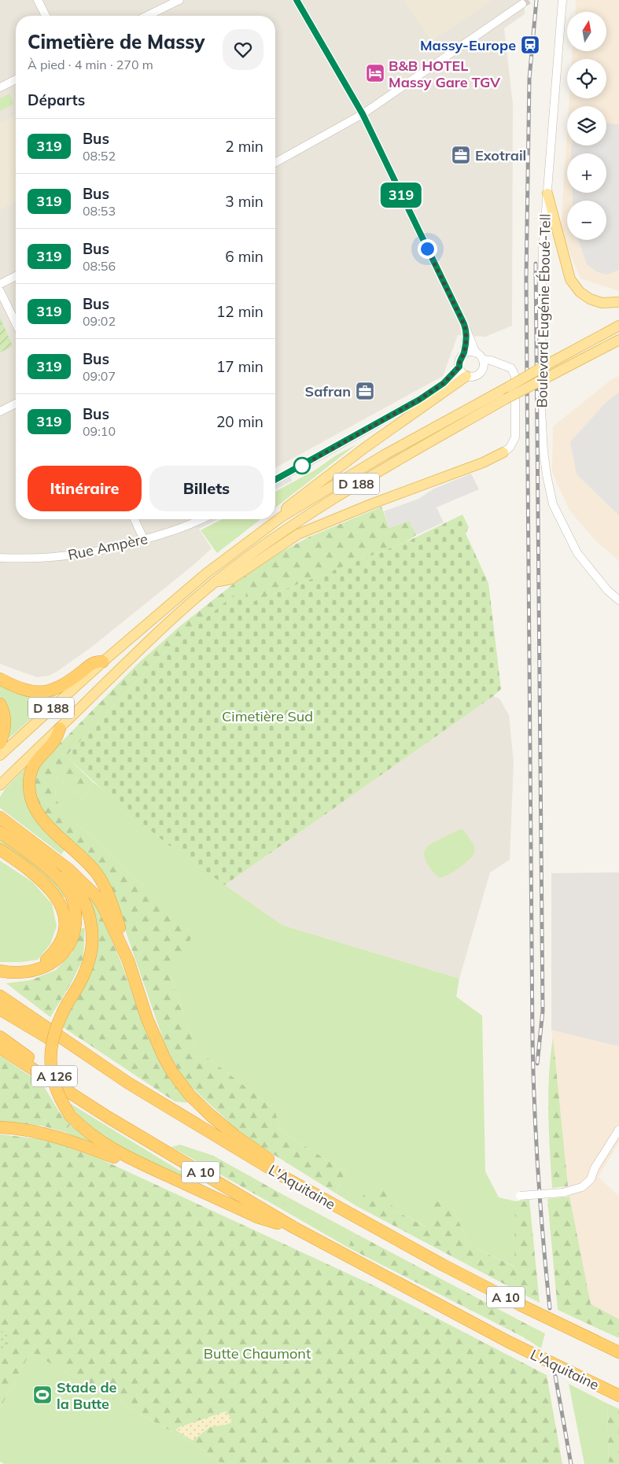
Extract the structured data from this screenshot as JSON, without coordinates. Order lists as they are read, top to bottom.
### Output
{
  "streets": {
    "highway": ["A 126", "A 10", "L'Aquitaine"],
    "main road": ["D 188"],
    "street": ["Boulevard Eugénie Éboué-Tell", "Rue Ampère"]
  },
  "crossings": [
    ["A 126", "L'Aquitaine"]
  ],
  "parks": ["Cimetière Sud", "Butte Chaumont"],
  "places": {
    "station": ["Massy-Europe"],
    "hotel": ["B&B HOTEL Massy Gare TGV"],
    "office": ["Exotrail", "Safran"],
    "sports": ["Stade de la Butte"]
  },
  "lines": ["bus line 319"],
  "north": "top",
  "page": {
    "on_map": "319",
    "map_buttons": ["+", "−"],
    "heading": [
      ["Cimetière de Massy", "À pied · 4 min · 270 m"],
      "Départs"
    ],
    "list": [
      {
        "mark": "319",
        "name": "Bus",
        "note": "08:52",
        "value": "2 min"
      },
      {
        "mark": "319",
        "name": "Bus",
        "note": "08:53",
        "value": "3 min"
      },
      {
        "mark": "319",
        "name": "Bus",
        "note": "08:56",
        "value": "6 min"
      },
      {
        "mark": "319",
        "name": "Bus",
        "note": "09:02",
        "value": "12 min"
      },
      {
        "mark": "319",
        "name": "Bus",
        "note": "09:07",
        "value": "17 min"
      },
      {
        "mark": "319",
        "name": "Bus",
        "note": "09:10",
        "value": "20 min"
      }
    ],
    "buttons": ["Itinéraire", "Billets"]
  }
}
